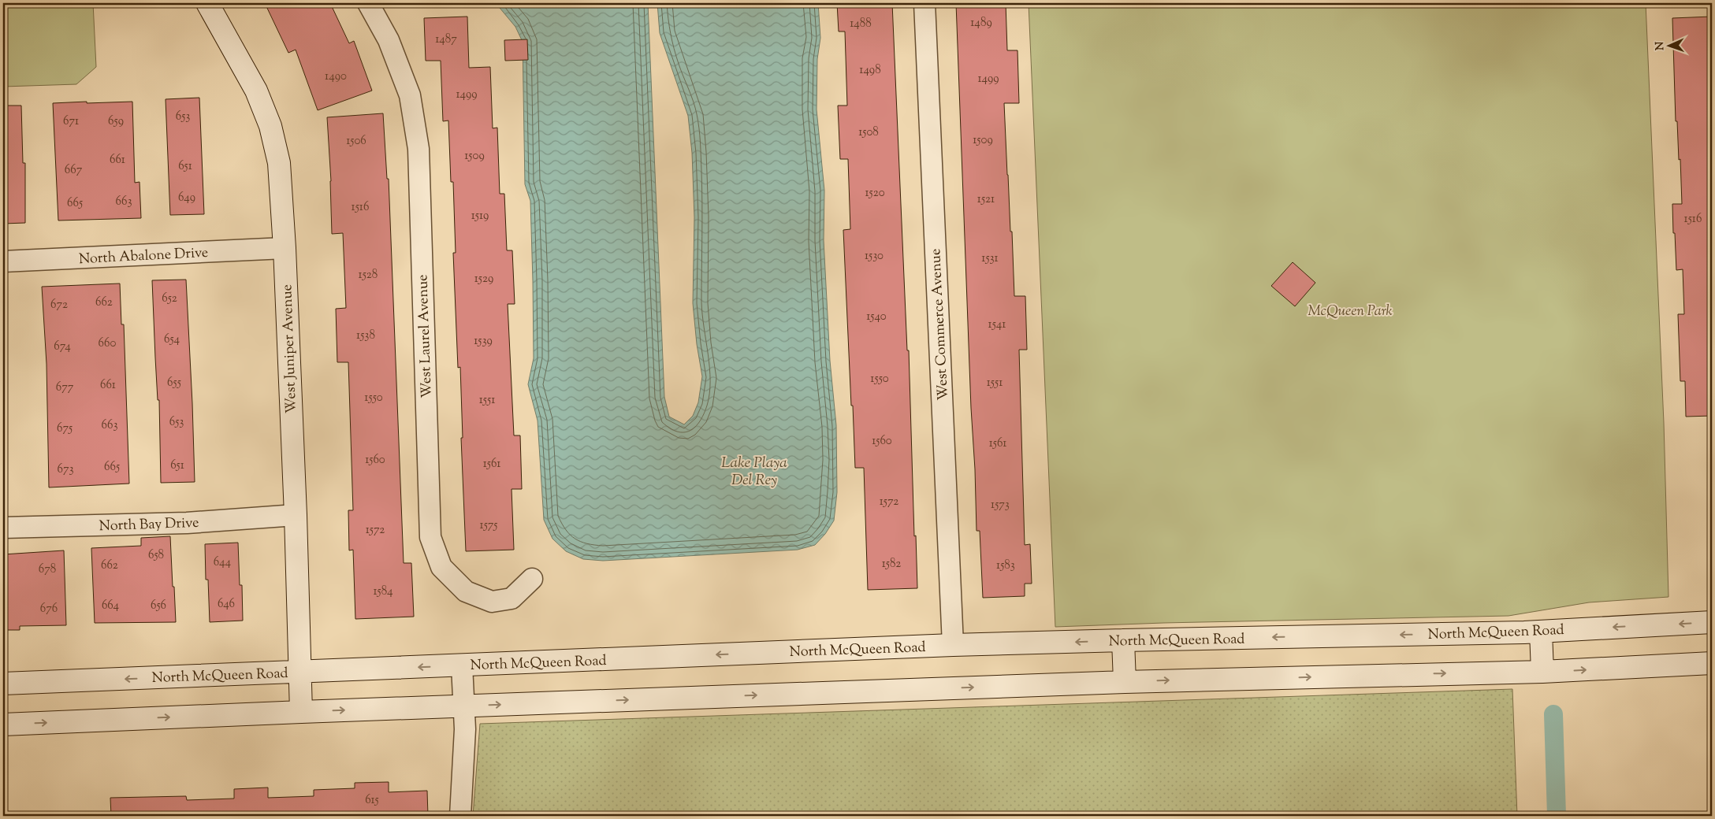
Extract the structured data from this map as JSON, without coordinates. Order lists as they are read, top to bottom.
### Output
{
  "streets": {
    "main road": ["West Juniper Avenue", "North McQueen Road"],
    "street": [
      "North Abalone Drive",
      "West Commerce Avenue",
      "West Laurel Avenue",
      "North Bay Drive"
    ]
  },
  "crossings": [
    ["North Abalone Drive", "West Juniper Avenue"],
    ["West Commerce Avenue", "North McQueen Road"],
    ["West Juniper Avenue", "North Bay Drive"],
    ["West Juniper Avenue", "North McQueen Road"]
  ],
  "water": ["Lake Playa Del Rey"],
  "parks": ["McQueen Park"],
  "house_numbers": [
    "1489",
    "1488",
    "1487",
    "1498",
    "1490",
    "1499",
    "1499",
    "653",
    "671",
    "659",
    "1508",
    "1509",
    "1506",
    "1509",
    "661",
    "651",
    "667",
    "1520",
    "649",
    "1521",
    "663",
    "665",
    "1516",
    "1519",
    "1516",
    "1530",
    "1531",
    "1528",
    "1529",
    "652",
    "662",
    "672",
    "1540",
    "1541",
    "1538",
    "654",
    "1539",
    "660",
    "674",
    "1550",
    "655",
    "1551",
    "661",
    "677",
    "1550",
    "1551",
    "653",
    "663",
    "675",
    "1560",
    "1561",
    "1560",
    "1561",
    "651",
    "665",
    "673",
    "1572",
    "1573",
    "1575",
    "1572",
    "658",
    "644",
    "1582",
    "662",
    "1583",
    "678",
    "1584",
    "646",
    "664",
    "656",
    "676",
    "615"
  ],
  "north": "left"
}
